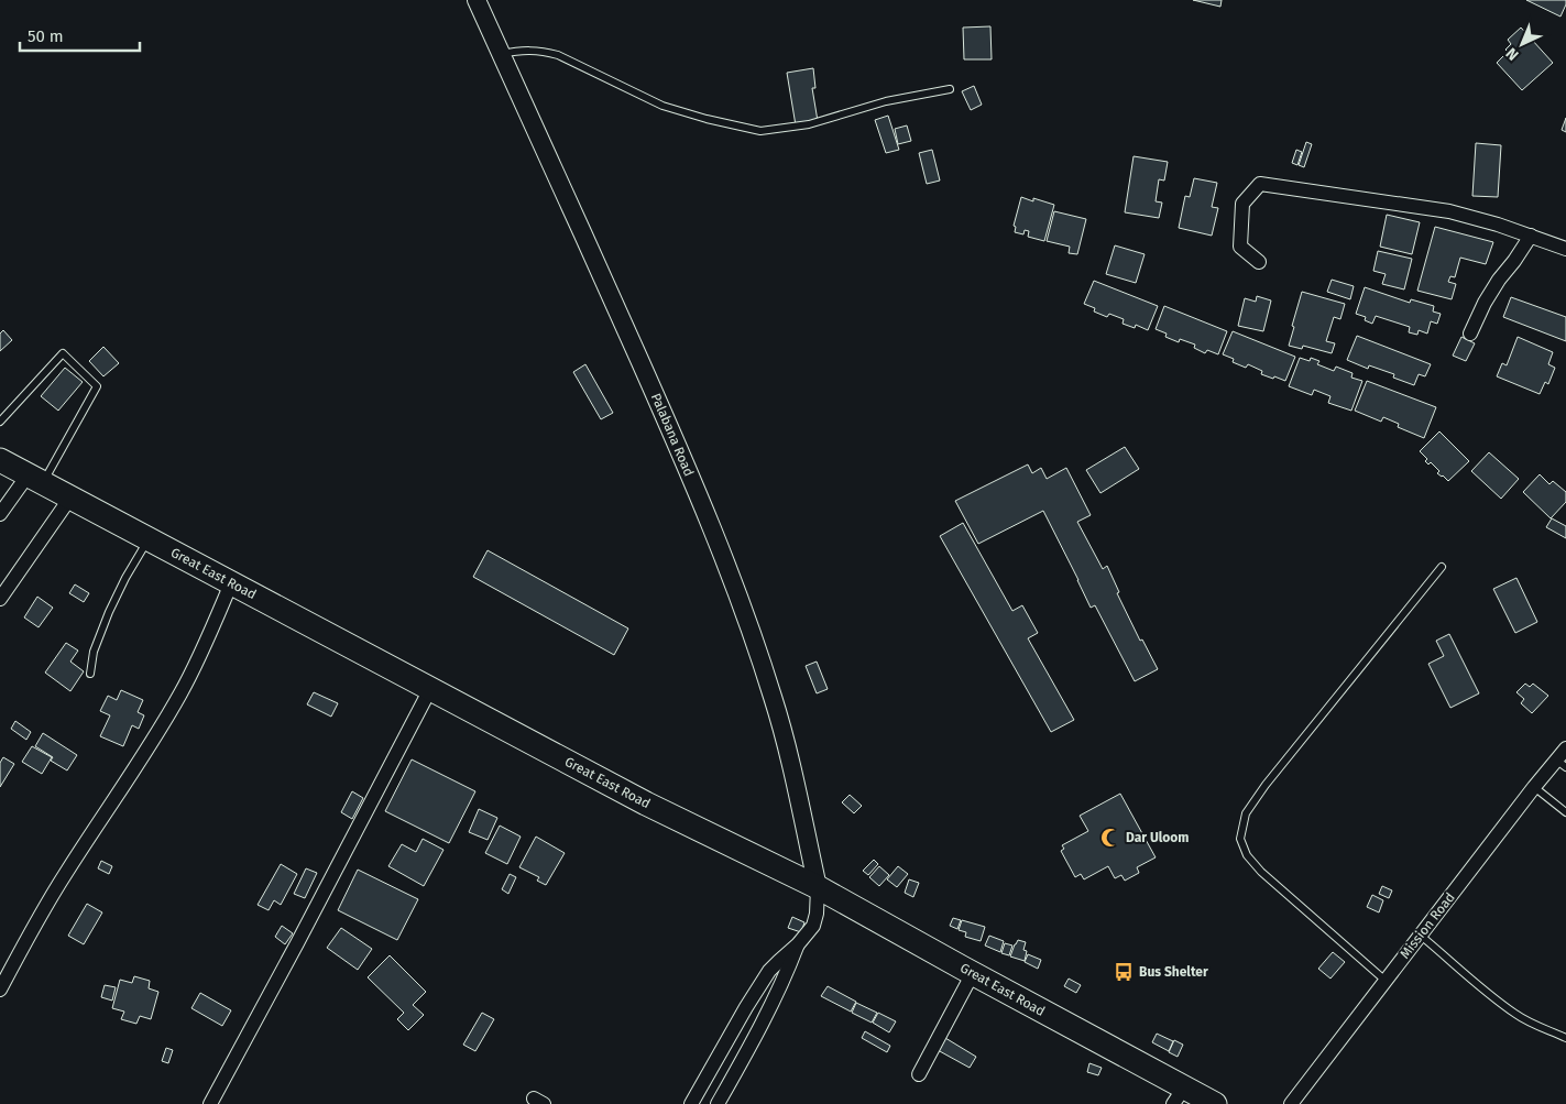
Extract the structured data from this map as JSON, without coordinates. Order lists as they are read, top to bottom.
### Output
{
  "streets": {
    "highway": ["Great East Road"],
    "street": ["Palabana Road", "Mission Road"]
  },
  "crossings": [
    ["Palabana Road", "Great East Road"]
  ],
  "places": {
    "mosque": ["Dar Uloom"],
    "bus stop": ["Bus Shelter"]
  },
  "scale_bar": "50 m",
  "north": "bottom left"
}
